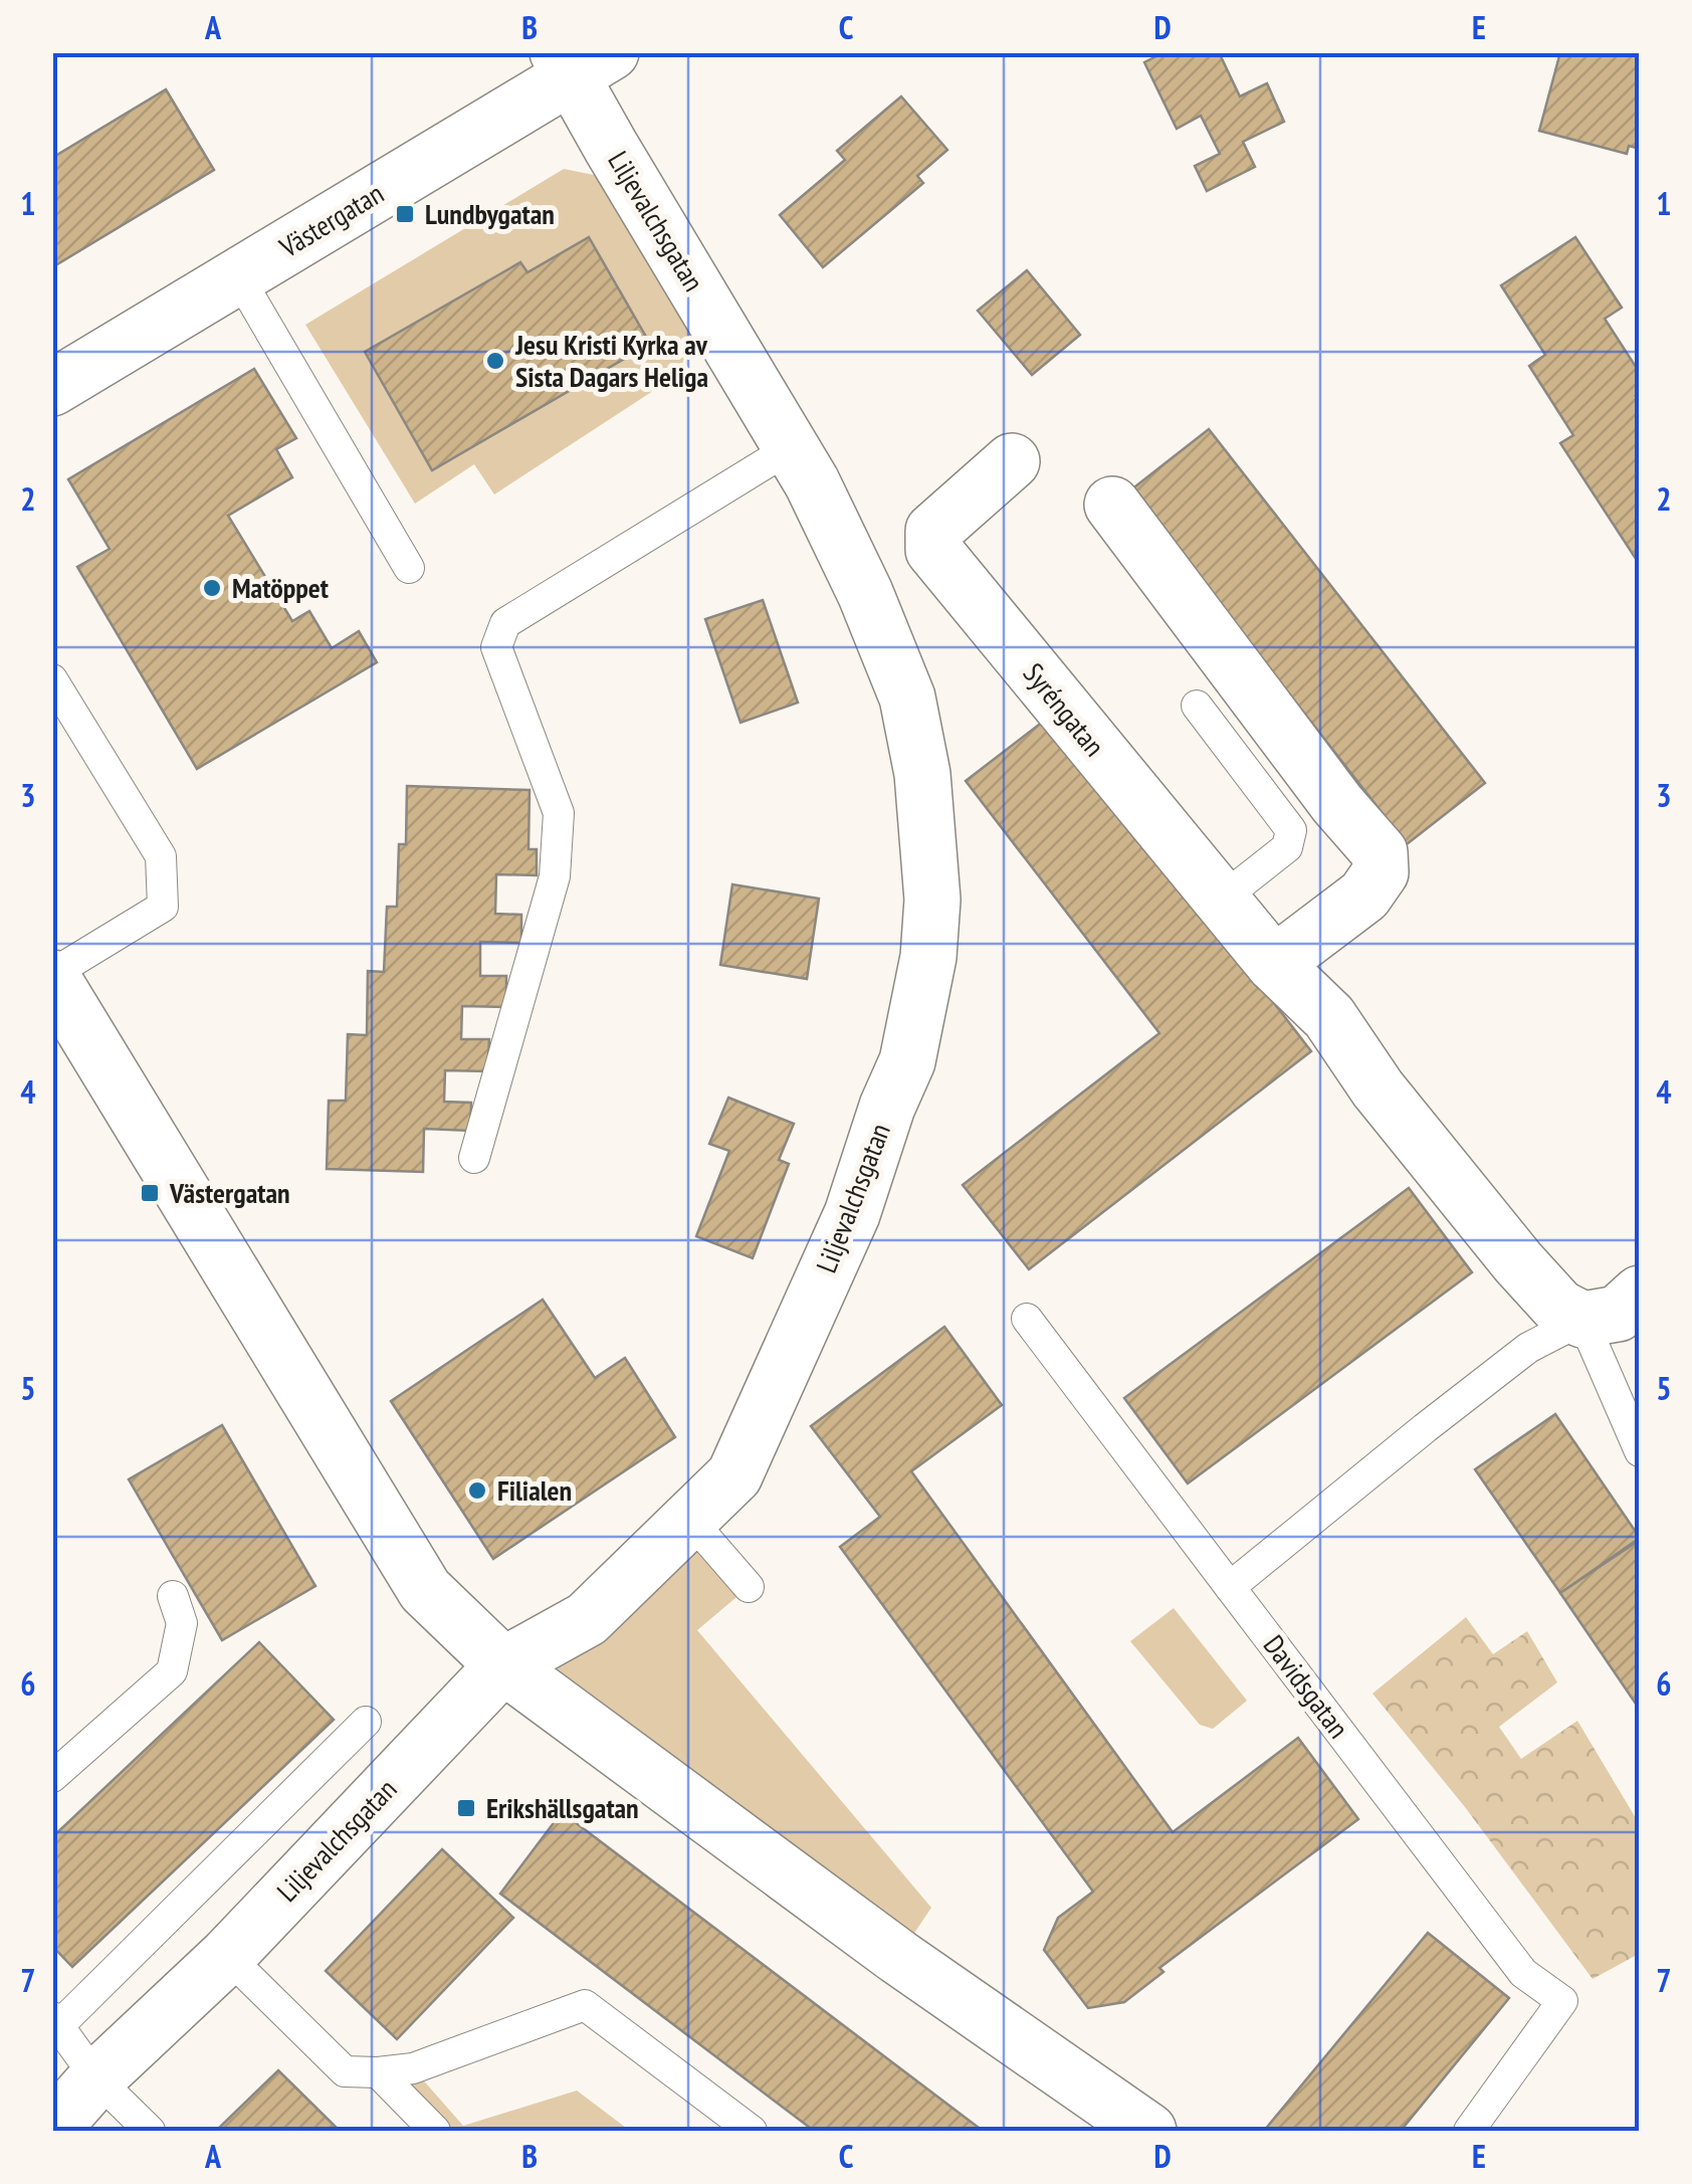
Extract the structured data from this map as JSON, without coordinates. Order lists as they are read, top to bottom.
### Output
{
  "streets": {
    "street": ["Västergatan", "Liljevalchsgatan", "Syréngatan"],
    "lane": ["Davidsgatan"]
  },
  "crossings": [
    ["Västergatan", "Liljevalchsgatan"]
  ],
  "places": {
    "transit": ["Lundbygatan", "Västergatan", "Erikshällsgatan"],
    "other": ["Jesu Kristi Kyrka av Sista Dagars Heliga", "Matöppet", "Filialen"]
  },
  "grid": {
    "columns": [
      "A",
      "B",
      "C",
      "D",
      "E"
    ],
    "rows": [
      "1",
      "2",
      "3",
      "4",
      "5",
      "6",
      "7"
    ]
  }
}
